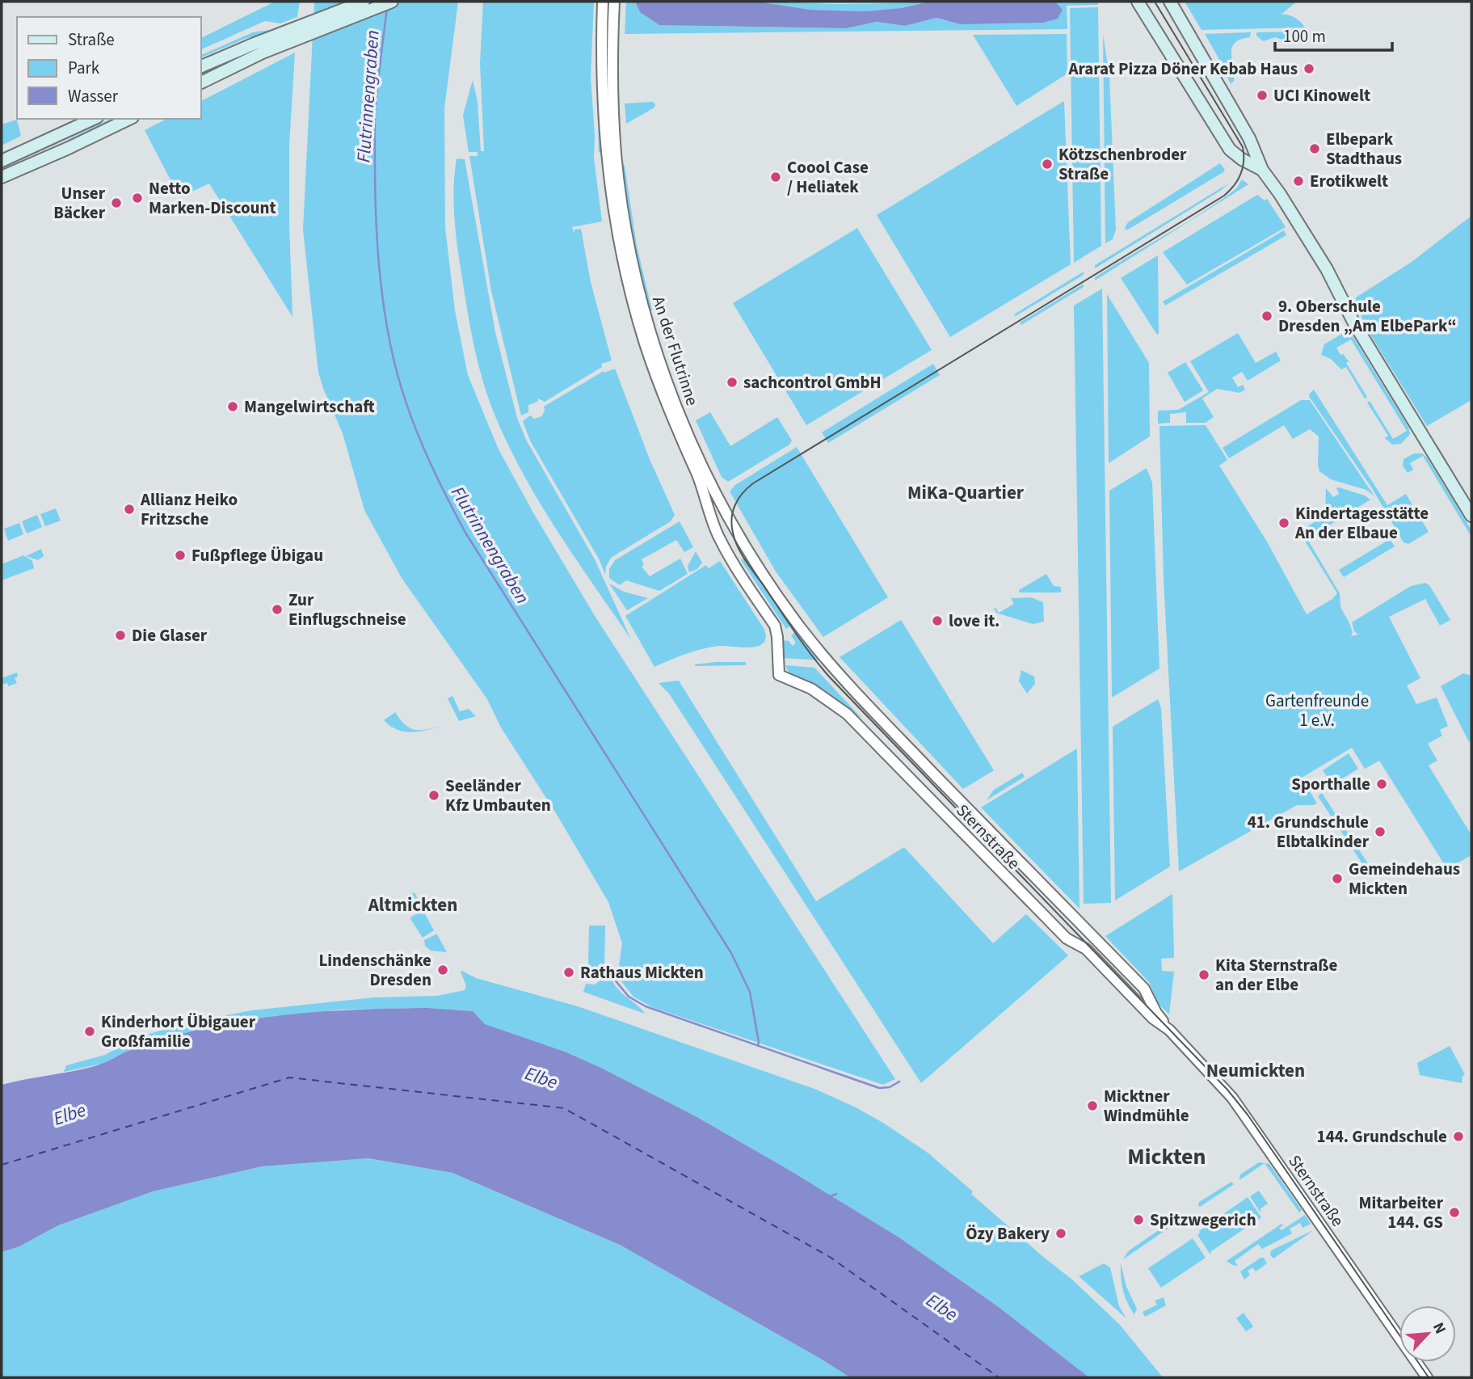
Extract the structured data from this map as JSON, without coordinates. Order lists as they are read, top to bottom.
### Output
{
  "streets": {
    "street": ["An der Flutrinne", "Sternstraße"]
  },
  "crossings": [
    ["An der Flutrinne", "Sternstraße"]
  ],
  "districts": [
    "MiKa-Quartier",
    "Altmickten",
    "Neumickten",
    "Mickten"
  ],
  "water": ["Flutrinnengraben", "Elbe"],
  "parks": ["Gartenfreunde 1 e.V."],
  "places": [
    "Ararat Pizza Döner Kebab Haus",
    "UCI Kinowelt",
    "Elbepark Stadthaus",
    "Kötzschenbroder Straße",
    "Coool Case / Heliatek",
    "Erotikwelt",
    "Netto Marken-Discount",
    "Unser Bäcker",
    "9. Oberschule Dresden „Am ElbePark“",
    "sachcontrol GmbH",
    "Mangelwirtschaft",
    "Allianz Heiko Fritzsche",
    "Kindertagesstätte An der Elbaue",
    "Fußpflege Übigau",
    "Zur Einflugschneise",
    "love it.",
    "Die Glaser",
    "Sporthalle",
    "Seeländer Kfz Umbauten",
    "41. Grundschule Elbtalkinder",
    "Gemeindehaus Mickten",
    "Lindenschänke Dresden",
    "Rathaus Mickten",
    "Kita Sternstraße an der Elbe",
    "Kinderhort Übigauer Großfamilie",
    "Micktner Windmühle",
    "144. Grundschule",
    "Mitarbeiter 144. GS",
    "Spitzwegerich",
    "Özy Bakery"
  ],
  "legend": ["Straße", "Park", "Wasser"],
  "scale_bar": "100 m",
  "north": "top right"
}
